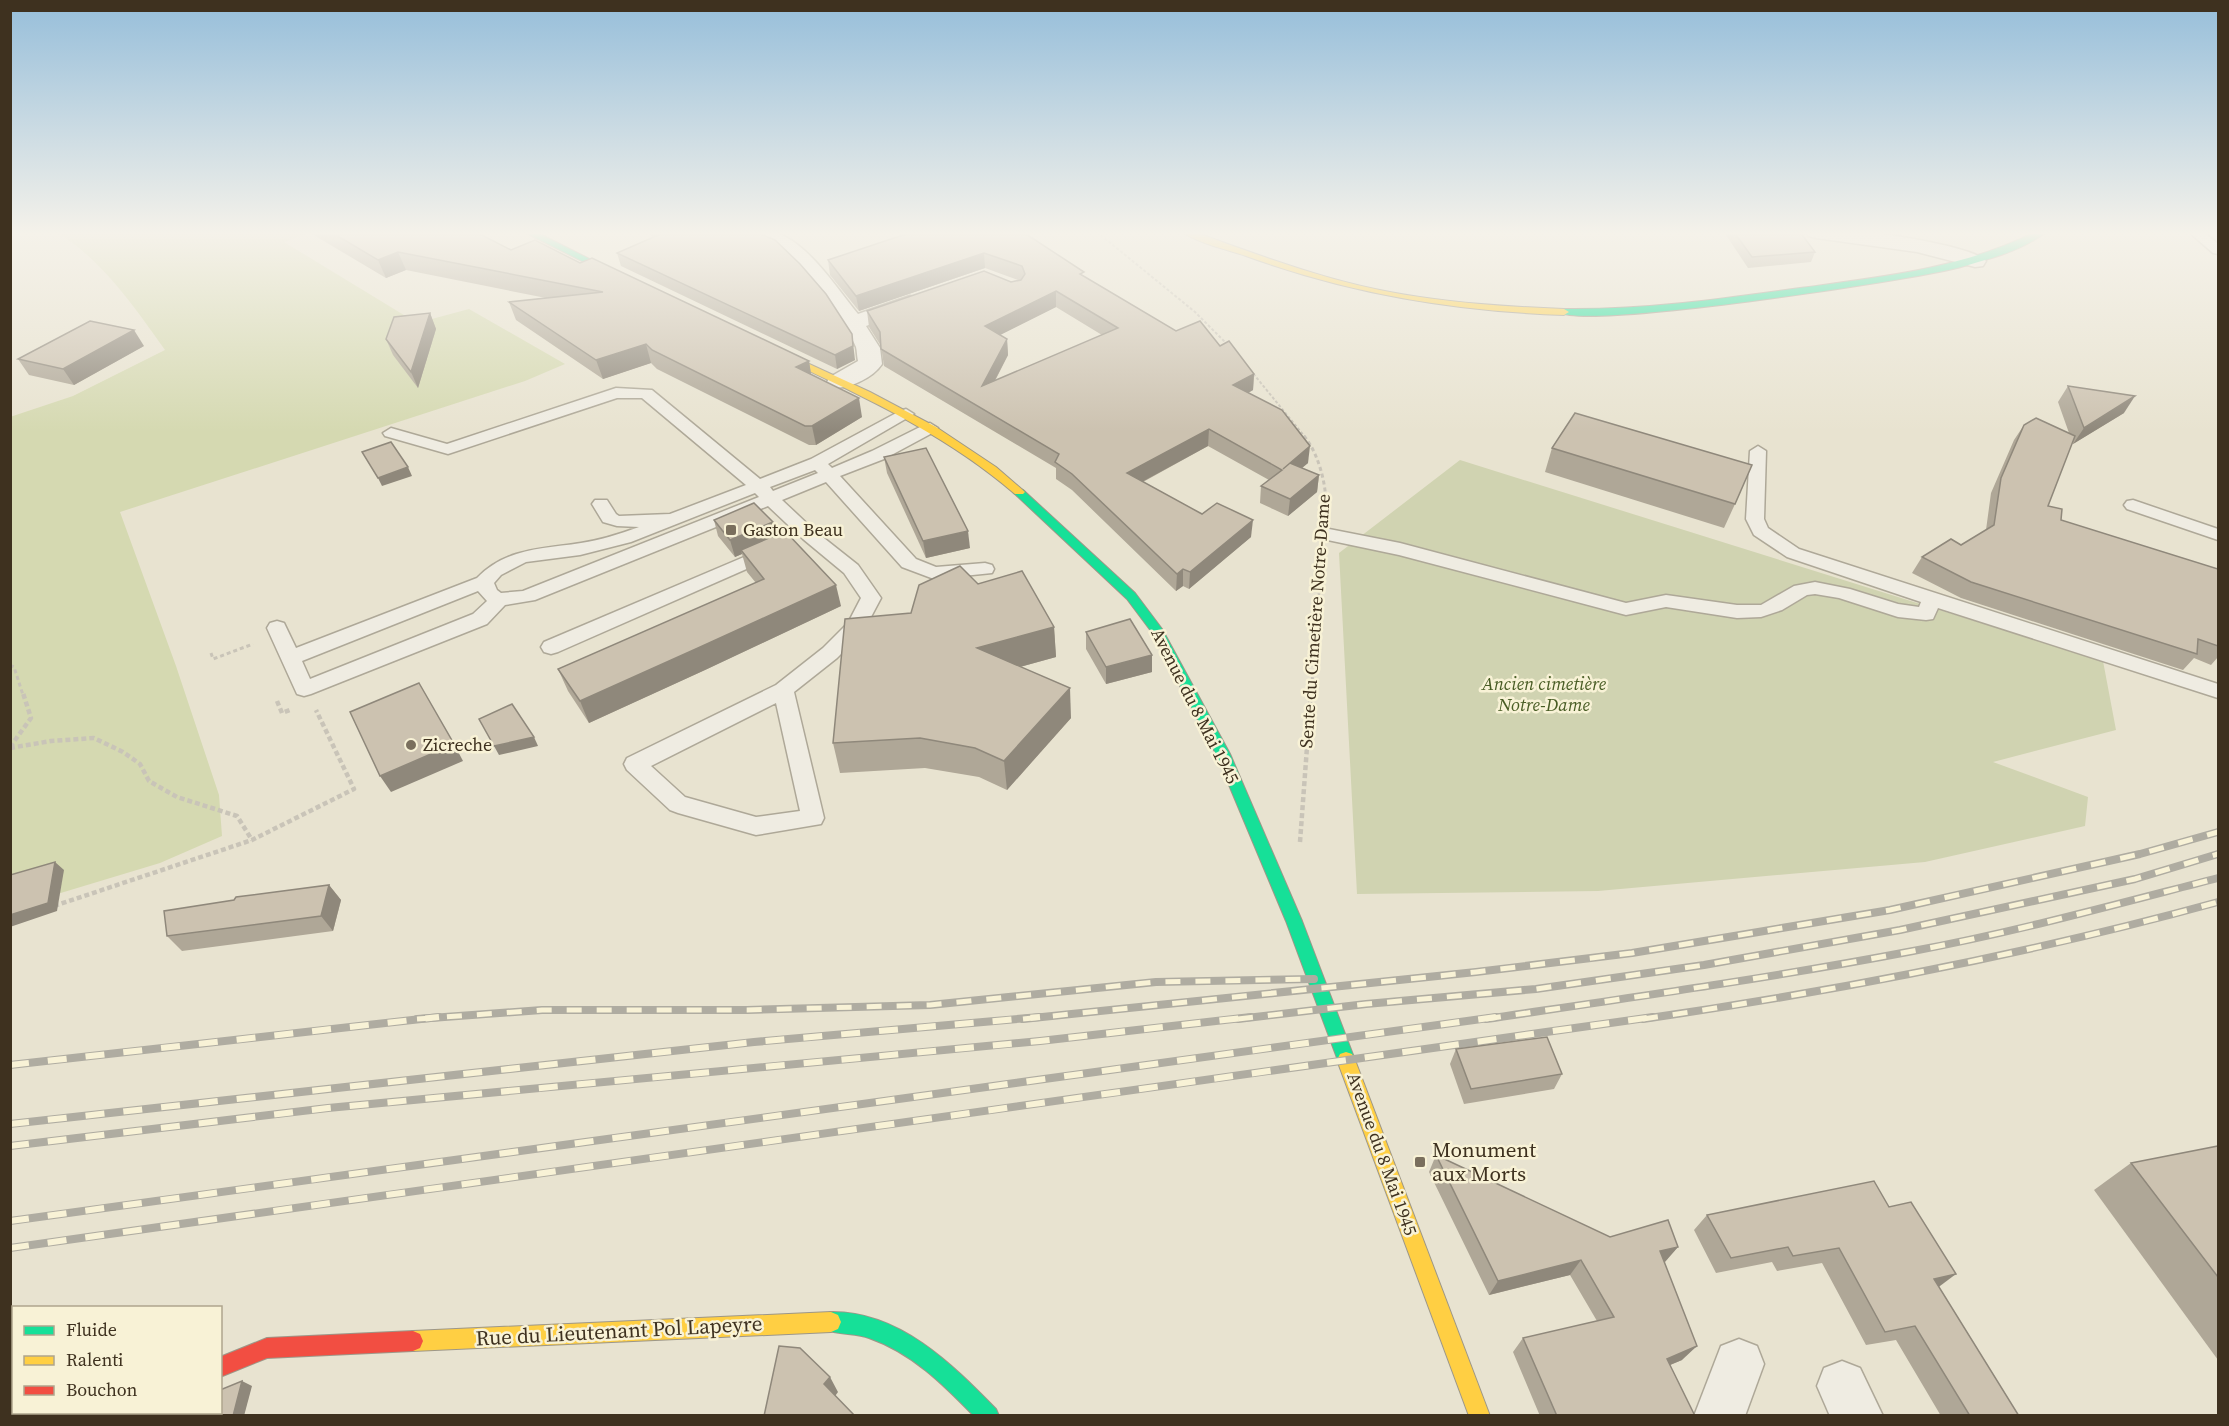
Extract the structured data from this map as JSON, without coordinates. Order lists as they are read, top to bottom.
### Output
{
  "streets": {
    "street": ["Avenue du 8 Mai 1945", "Rue du Lieutenant Pol Lapeyre"],
    "path": ["Sente du Cimetière Notre-Dame"]
  },
  "parks": ["Ancien cimetière Notre-Dame"],
  "places": {
    "transit": ["Gaston Beau", "Monument aux Morts"],
    "other": ["Zicreche"]
  },
  "legend": ["Fluide", "Ralenti", "Bouchon"]
}
